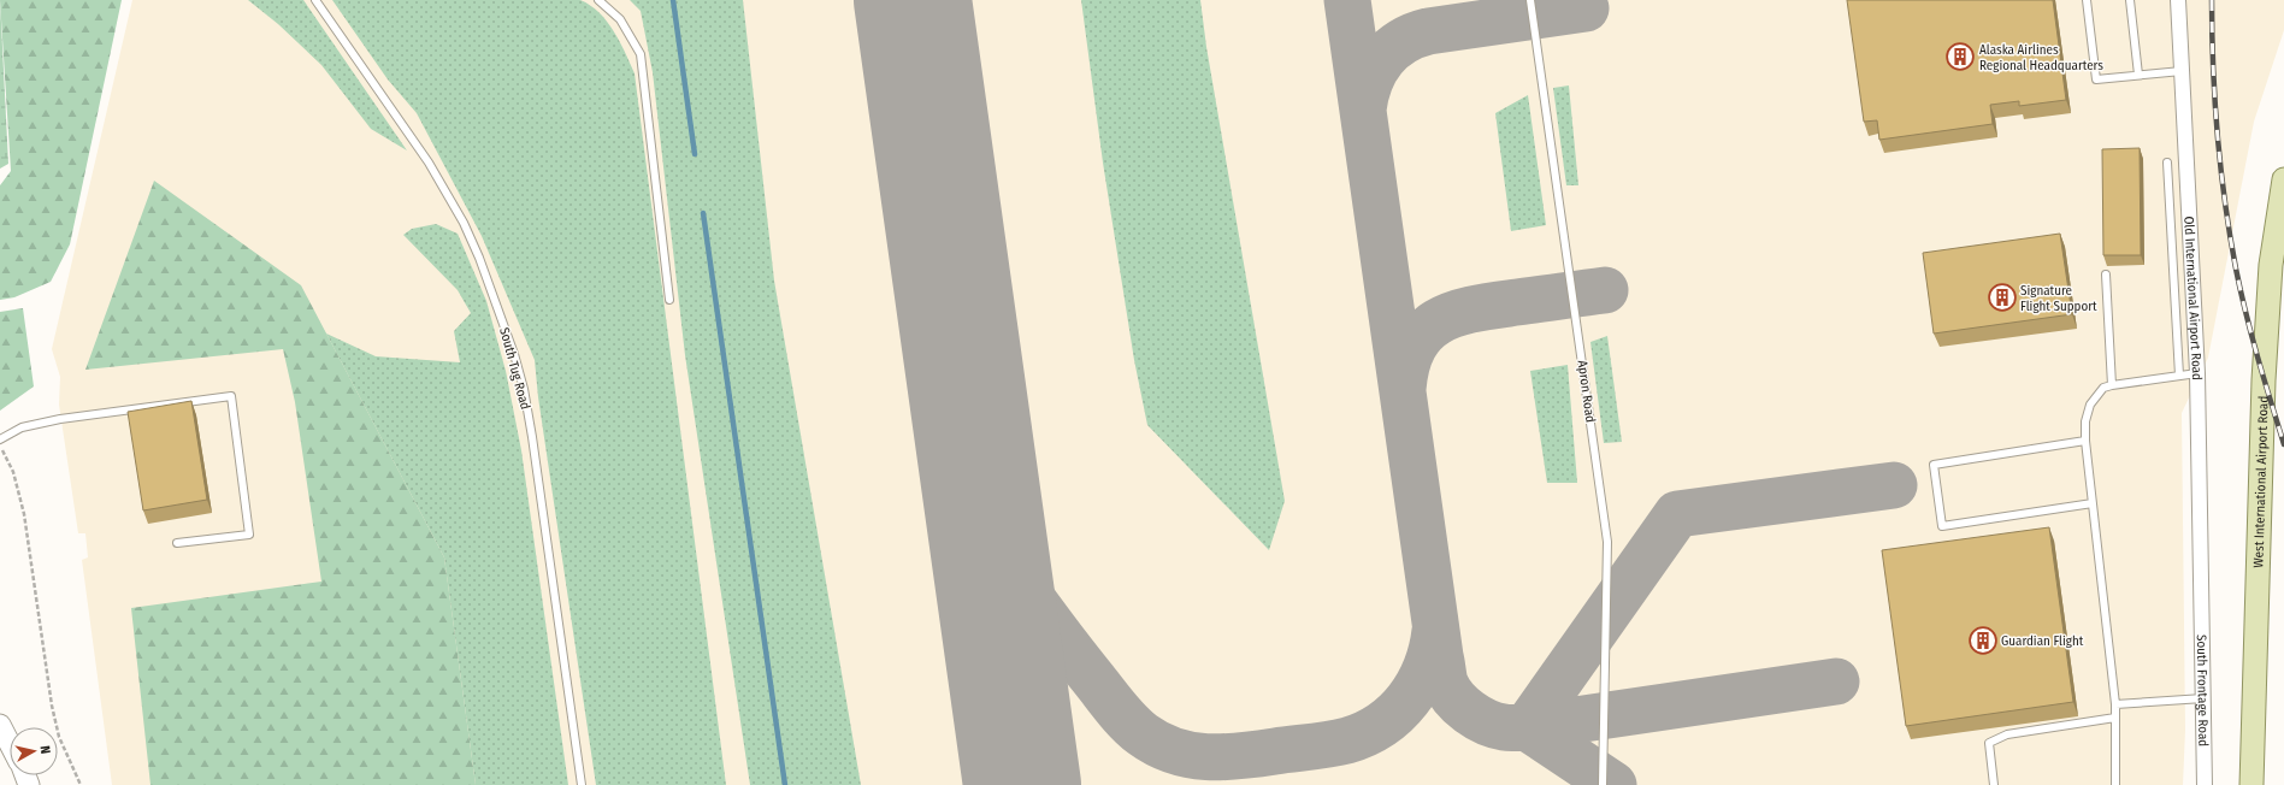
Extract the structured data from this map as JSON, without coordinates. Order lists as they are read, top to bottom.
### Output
{
  "streets": {
    "main road": ["West International Airport Road"],
    "street": ["Old International Airport Road", "South Frontage Road"],
    "lane": ["South Tug Road", "Apron Road"]
  },
  "crossings": [
    ["Old International Airport Road", "South Frontage Road"]
  ],
  "places": {
    "building": ["Alaska Airlines Regional Headquarters", "Signature Flight Support", "Guardian Flight"]
  },
  "north": "right"
}
